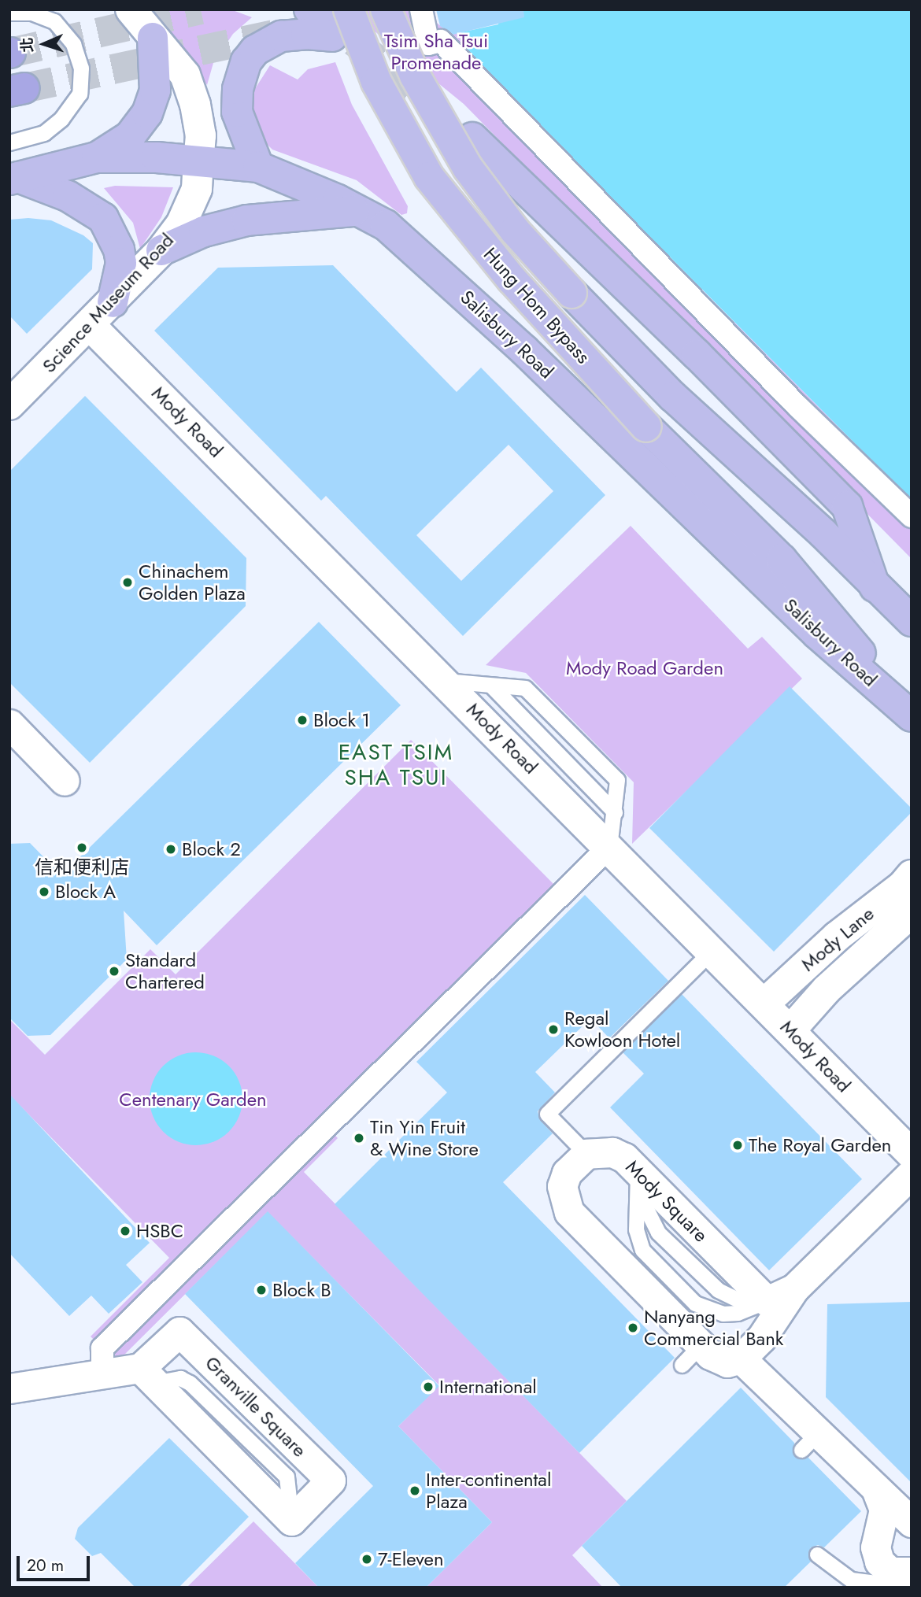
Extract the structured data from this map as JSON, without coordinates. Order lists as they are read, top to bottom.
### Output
{
  "streets": {
    "main road": ["Hung Hom Bypass", "Salisbury Road"],
    "street": [
      "Science Museum Road",
      "Mody Road",
      "Mody Lane",
      "Mody Square",
      "Granville Square"
    ]
  },
  "crossings": [
    ["Science Museum Road", "Salisbury Road"],
    ["Science Museum Road", "Mody Road"],
    ["Hung Hom Bypass", "Salisbury Road"],
    ["Mody Road", "Mody Lane"]
  ],
  "districts": ["EAST TSIM SHA TSUI"],
  "parks": ["Tsim Sha Tsui Promenade", "Mody Road Garden", "Centenary Garden"],
  "places": [
    "Chinachem Golden Plaza",
    "Block 1",
    "信和便利店",
    "Block 2",
    "Block A",
    "Standard Chartered",
    "Regal Kowloon Hotel",
    "Tin Yin Fruit & Wine Store",
    "The Royal Garden",
    "HSBC",
    "Block B",
    "Nanyang Commercial Bank",
    "International",
    "Inter-continental Plaza",
    "7-Eleven"
  ],
  "scale_bar": "20 m",
  "north": "left"
}
